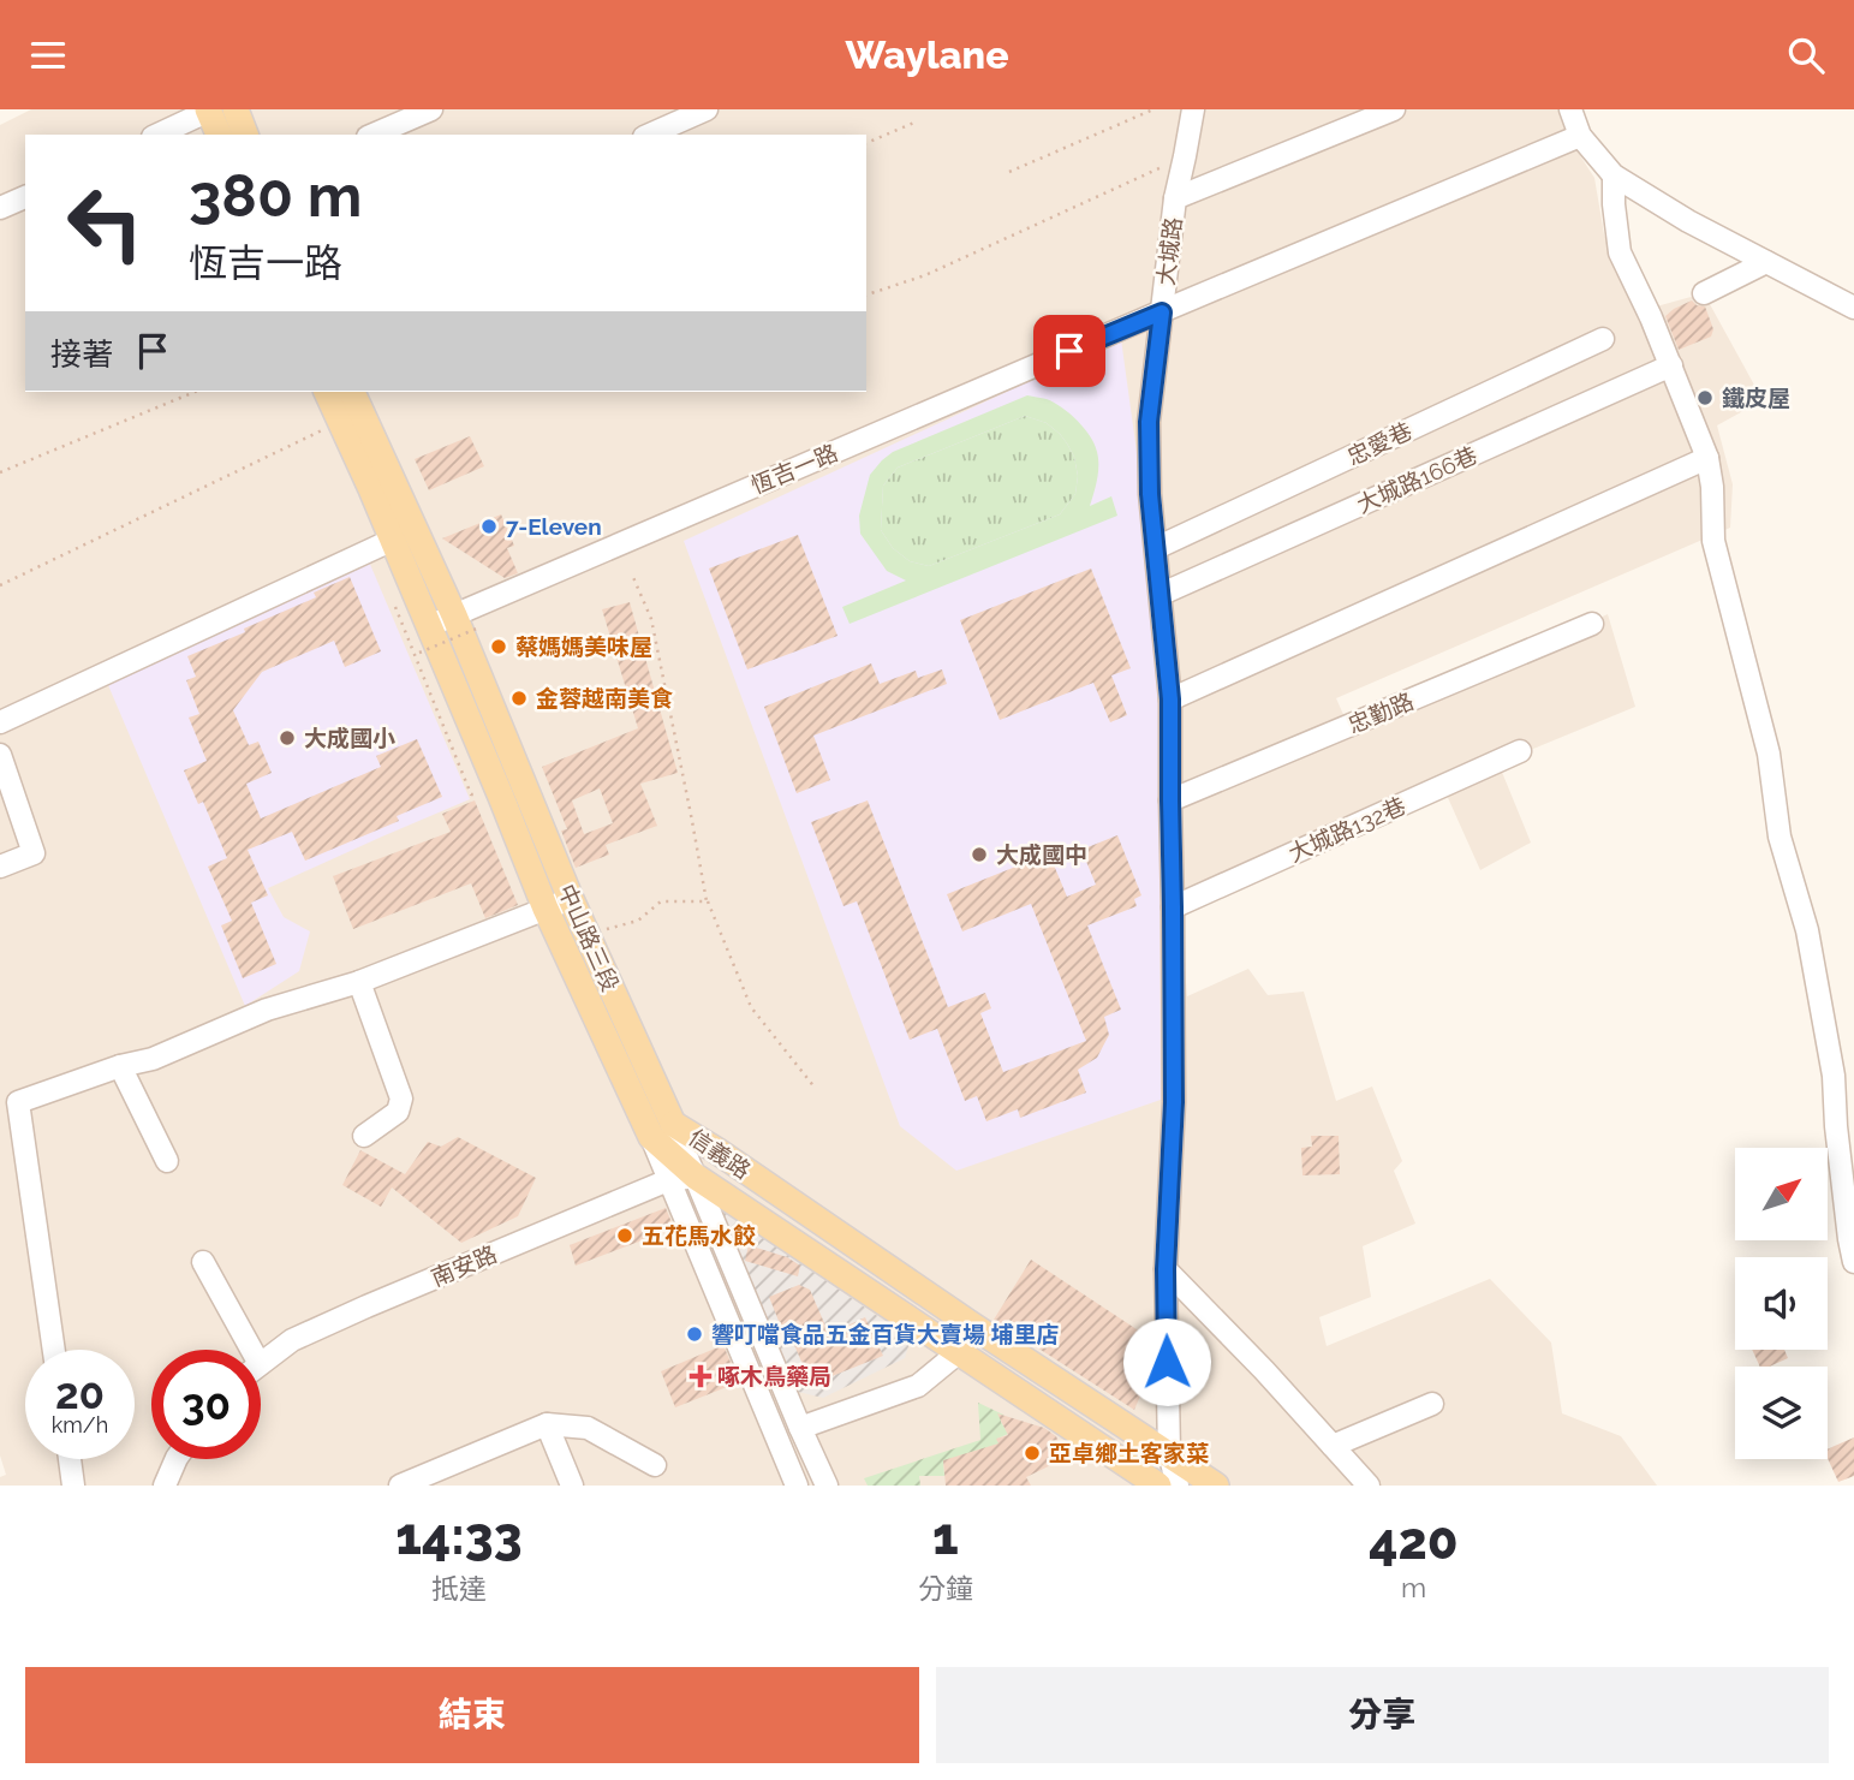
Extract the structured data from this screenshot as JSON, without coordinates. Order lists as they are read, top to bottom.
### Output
{
  "streets": {
    "main road": ["中山路三段", "信義路"],
    "street": [
      "大城路",
      "忠愛巷",
      "恆吉一路",
      "大城路166巷",
      "忠勤路",
      "大城路132巷",
      "南安路"
    ]
  },
  "crossings": [
    ["大城路", "忠愛巷"],
    ["大城路", "恆吉一路"],
    ["大城路", "大城路166巷"],
    ["大城路", "忠勤路"],
    ["大城路", "大城路132巷"],
    ["大城路", "信義路"],
    ["恆吉一路", "中山路三段"],
    ["中山路三段", "信義路"],
    ["中山路三段", "南安路"],
    ["信義路", "南安路"]
  ],
  "places": {
    "other": [
      "鐵皮屋",
      "7-Eleven",
      "蔡媽媽美味屋",
      "金蓉越南美食",
      "大成國小",
      "大成國中",
      "五花馬水餃",
      "響叮噹食品五金百貨大賣場 埔里店",
      "亞卓鄉土客家菜"
    ],
    "health": ["啄木鳥藥局"]
  },
  "north": "top right",
  "page": {
    "header": "Waylane",
    "turn": ["380 m", "恆吉一路"],
    "then": "接著",
    "speed": "20 km/h",
    "limit": "30",
    "eta": [
      "14:33",
      "抵達",
      "1",
      "分鐘",
      "420",
      "m"
    ],
    "buttons": ["結束", "分享"]
  }
}
